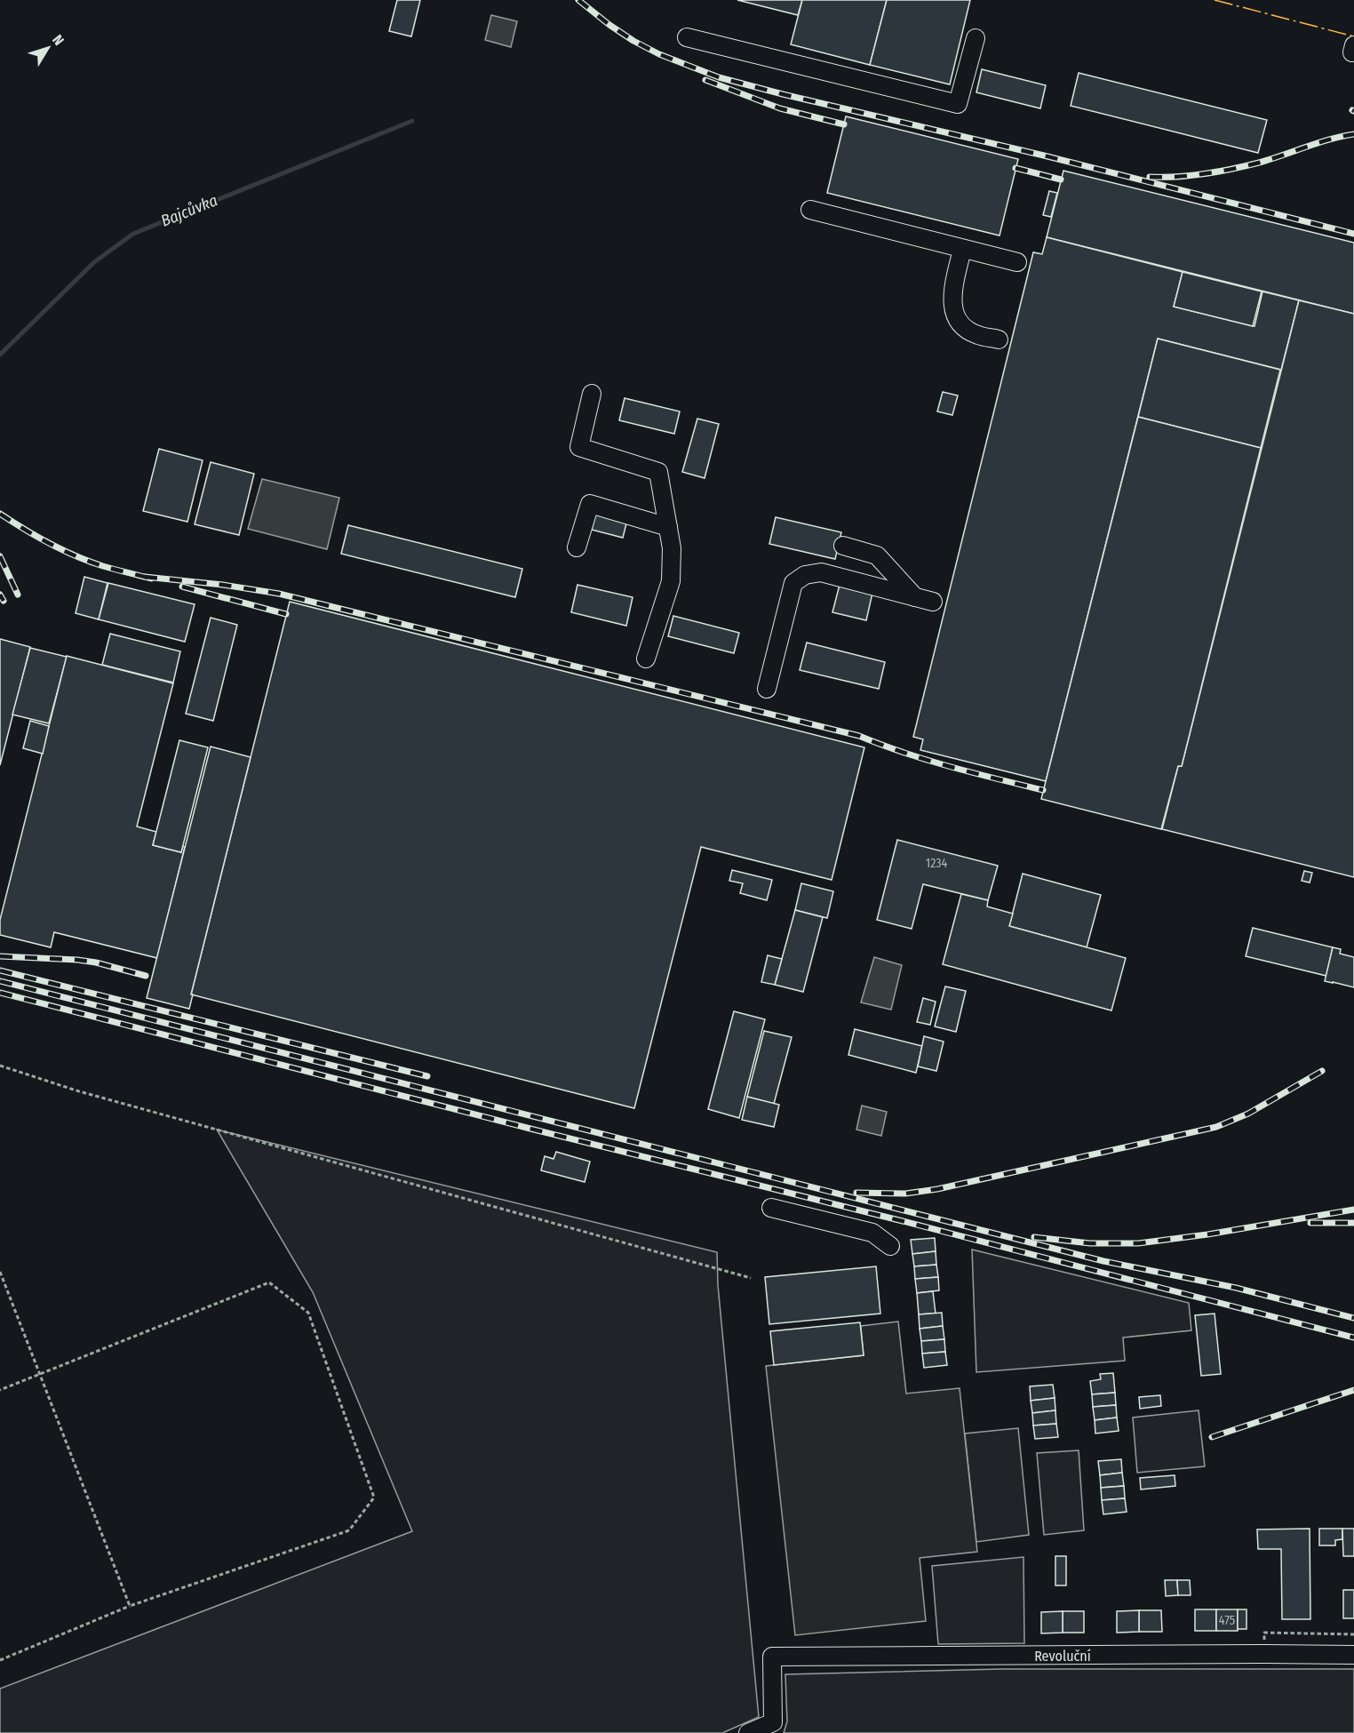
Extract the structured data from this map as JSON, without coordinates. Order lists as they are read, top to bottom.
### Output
{
  "streets": {
    "street": ["Revoluční"]
  },
  "water": ["Bajcůvka"],
  "house_numbers": ["1234", "475"],
  "north": "top right"
}
